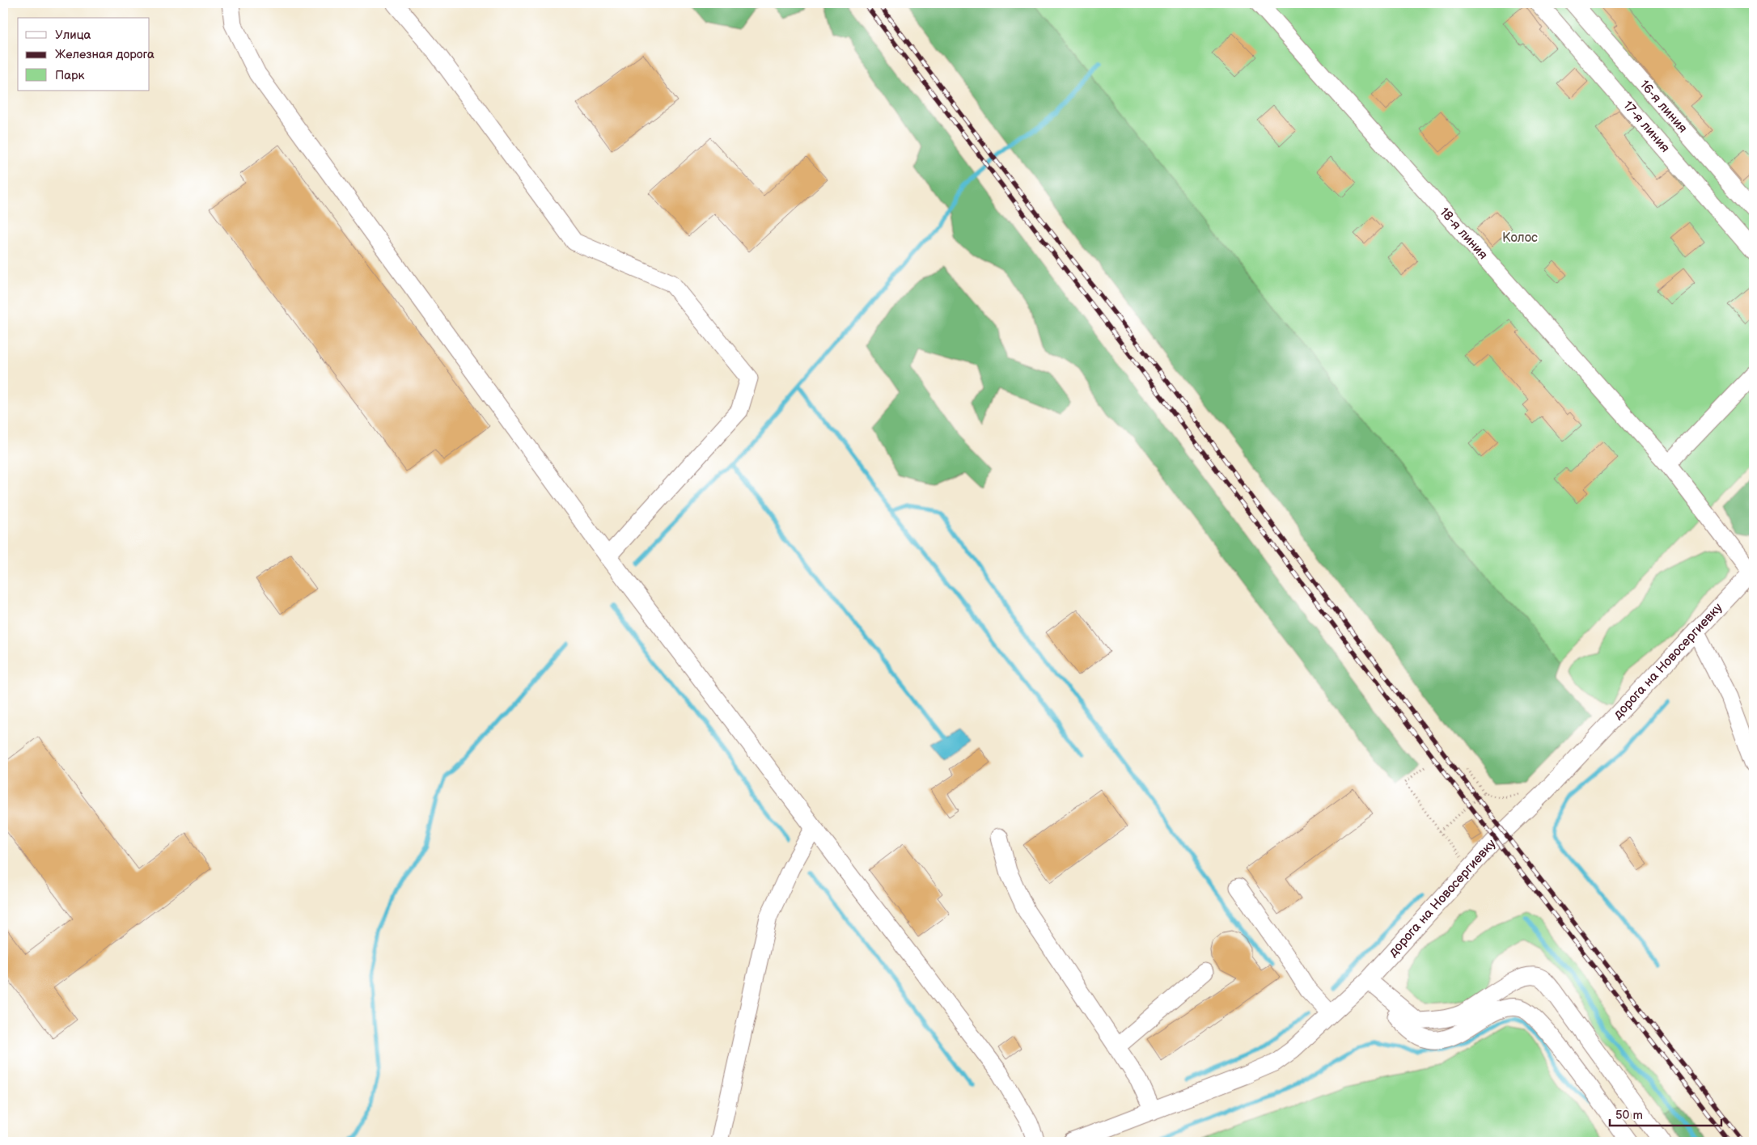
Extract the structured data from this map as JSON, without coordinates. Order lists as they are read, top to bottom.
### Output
{
  "streets": {
    "street": [
      "16-я линия",
      "17-я линия",
      "18-я линия",
      "дорога на Новосергиевку"
    ]
  },
  "crossings": [
    ["18-я линия", "дорога на Новосергиевку"]
  ],
  "parks": ["Колос"],
  "legend": ["Улица", "Железная дорога", "Парк"],
  "scale_bar": "50 m"
}
